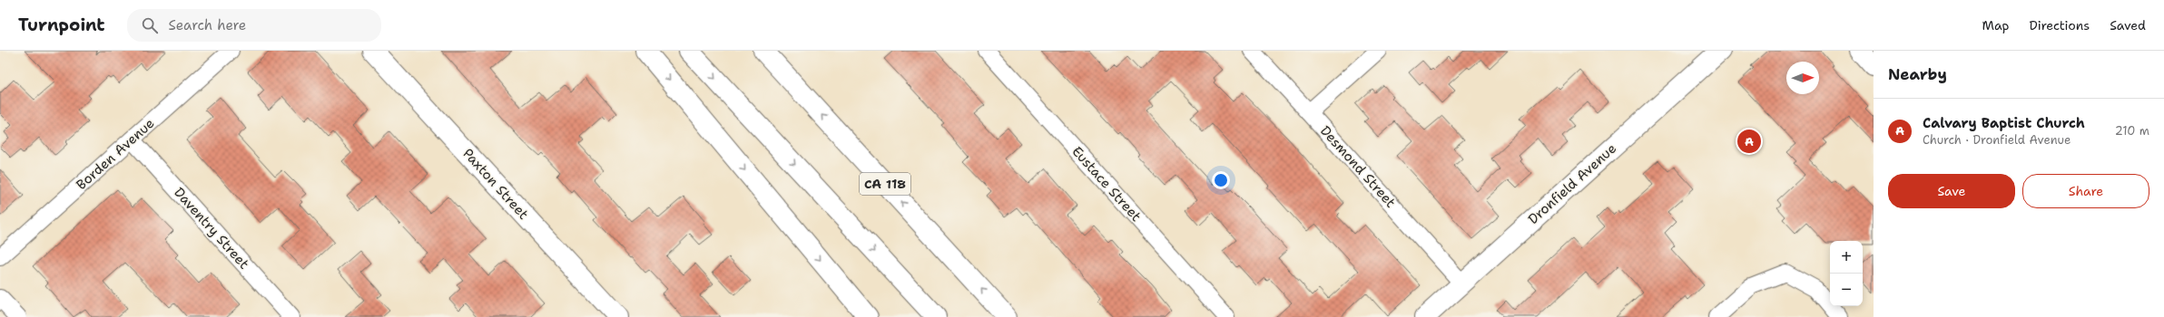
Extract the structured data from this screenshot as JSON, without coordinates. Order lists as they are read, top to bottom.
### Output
{
  "streets": {
    "main road": ["Paxton Street", "CA 118", "Dronfield Avenue"],
    "street": [
      "Borden Avenue",
      "Desmond Street",
      "Eustace Street",
      "Daventry Street"
    ]
  },
  "crossings": [
    ["Borden Avenue", "Daventry Street"],
    ["Desmond Street", "Dronfield Avenue"]
  ],
  "north": "right",
  "page": {
    "header": "Turnpoint",
    "search": "Search here",
    "nav": ["Map", "Directions", "Saved"],
    "heading": "Nearby",
    "list": [
      {
        "mark": "A",
        "name": "Calvary Baptist Church",
        "note": "Church · Dronfield Avenue",
        "value": "210 m"
      }
    ],
    "pins": "A",
    "buttons": ["Save", "Share"],
    "map_buttons": ["+", "−"]
  }
}
